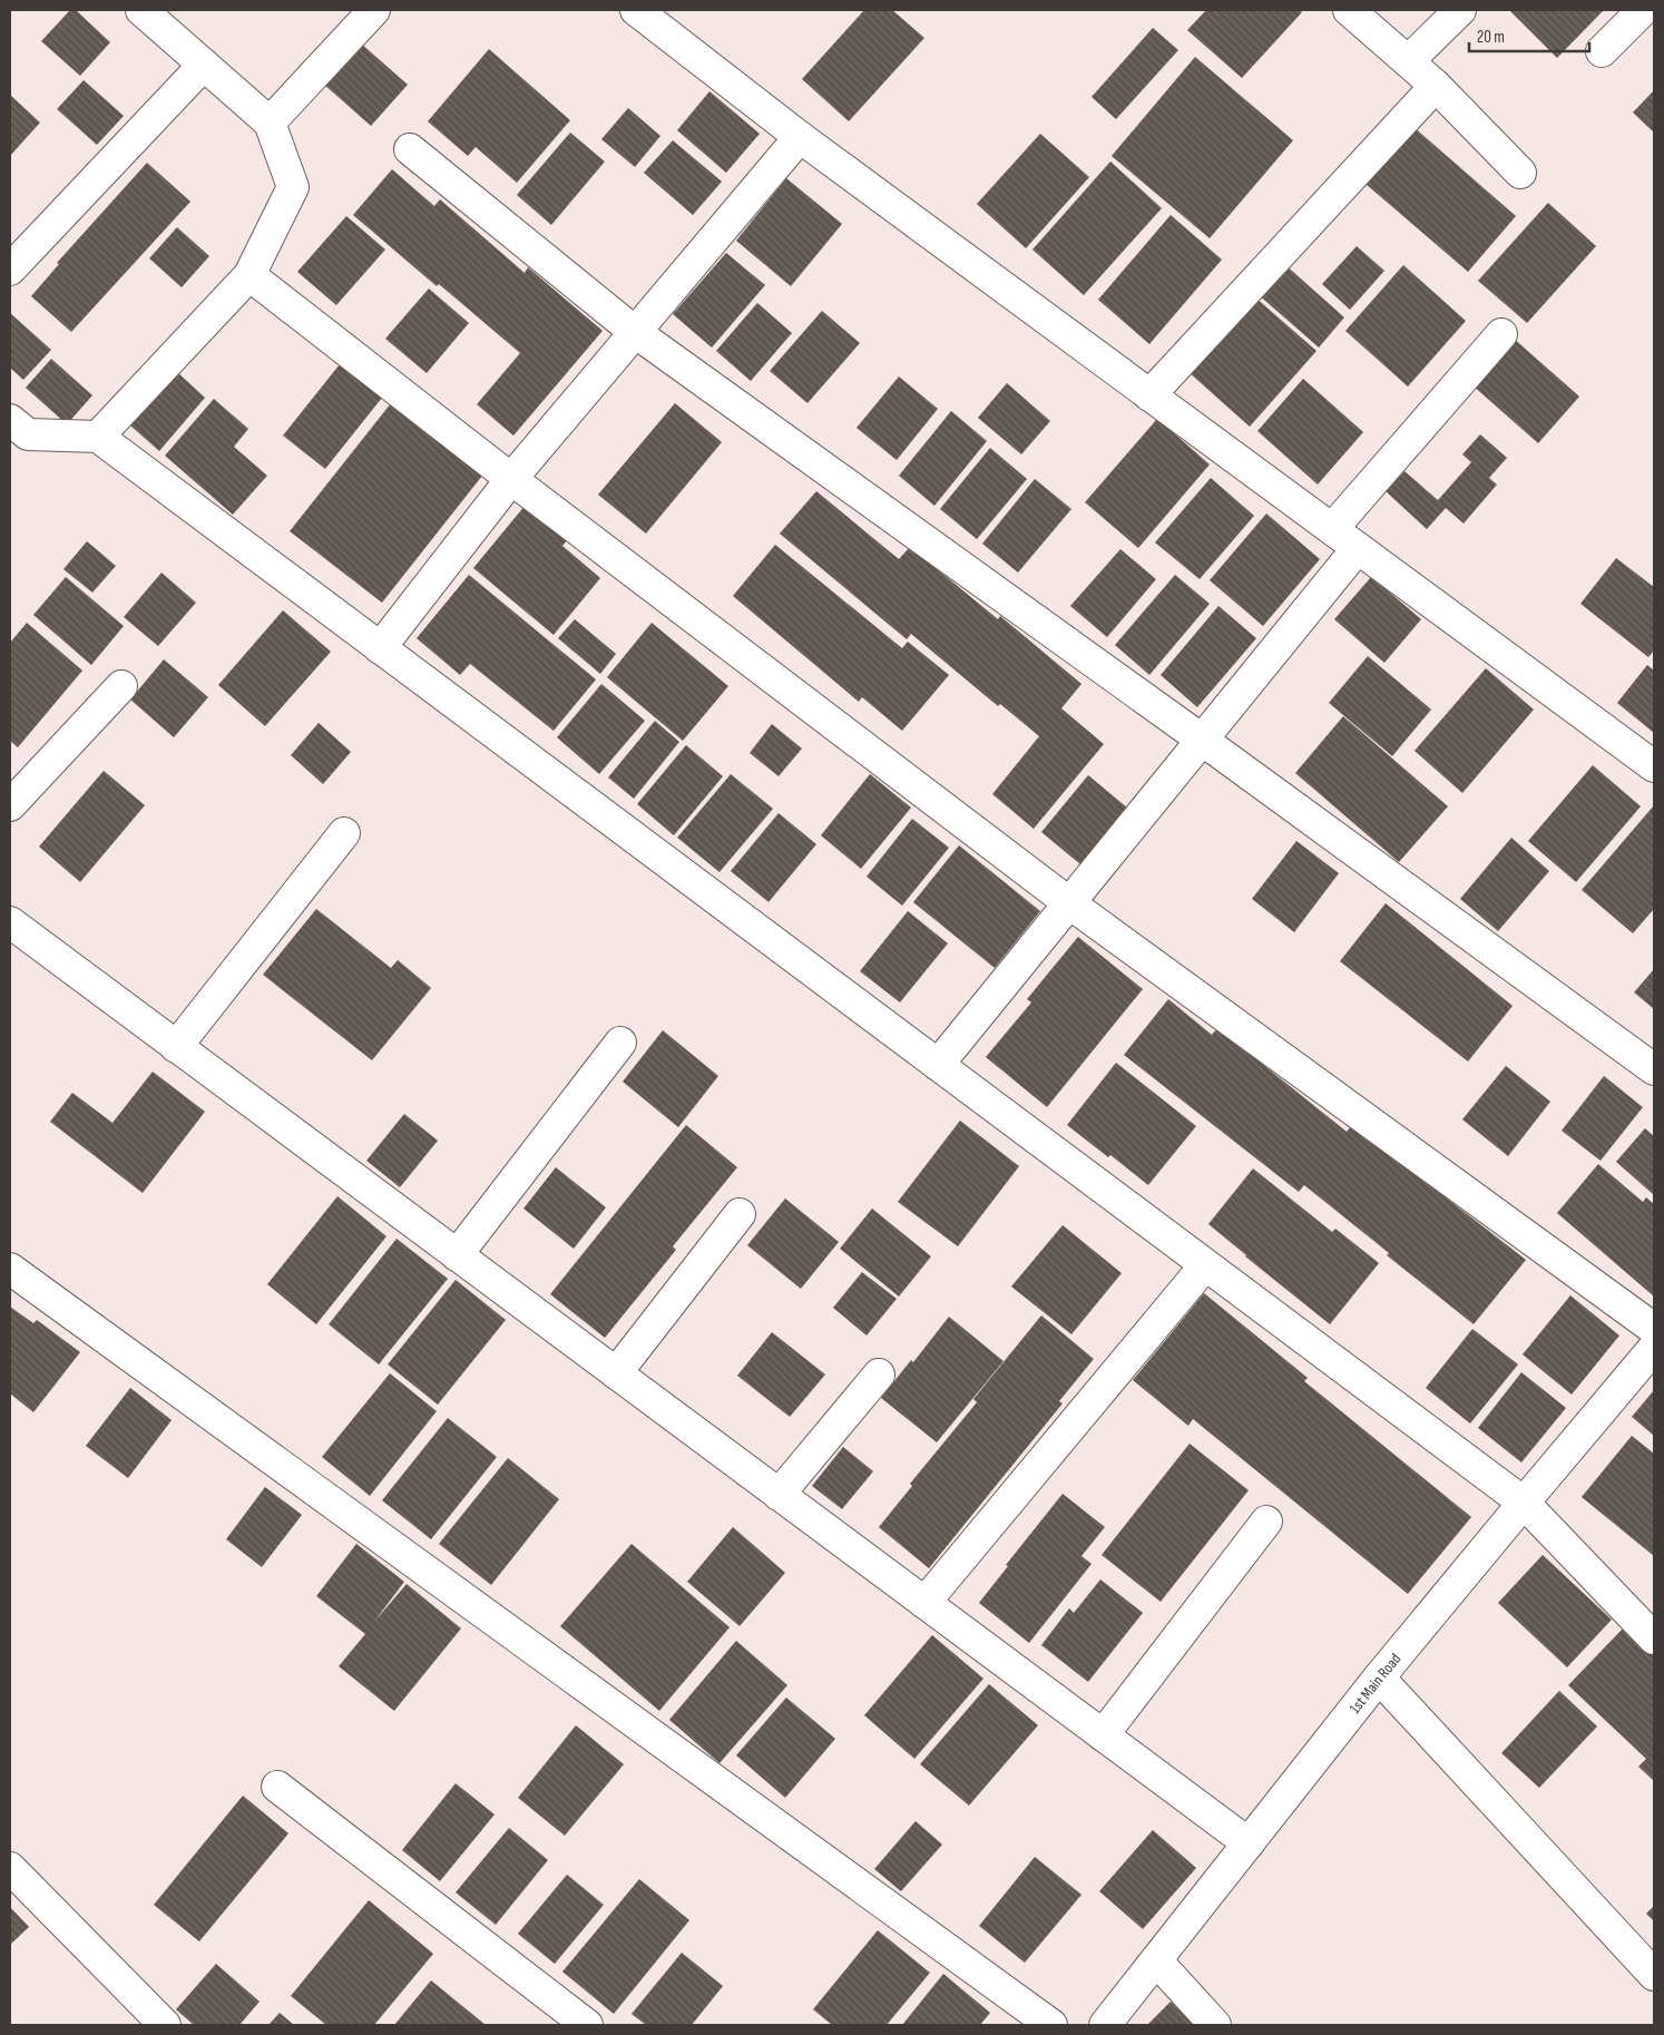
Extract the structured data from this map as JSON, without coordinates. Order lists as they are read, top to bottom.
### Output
{
  "streets": {
    "street": ["1st Main Road"]
  },
  "scale_bar": "20 m"
}
